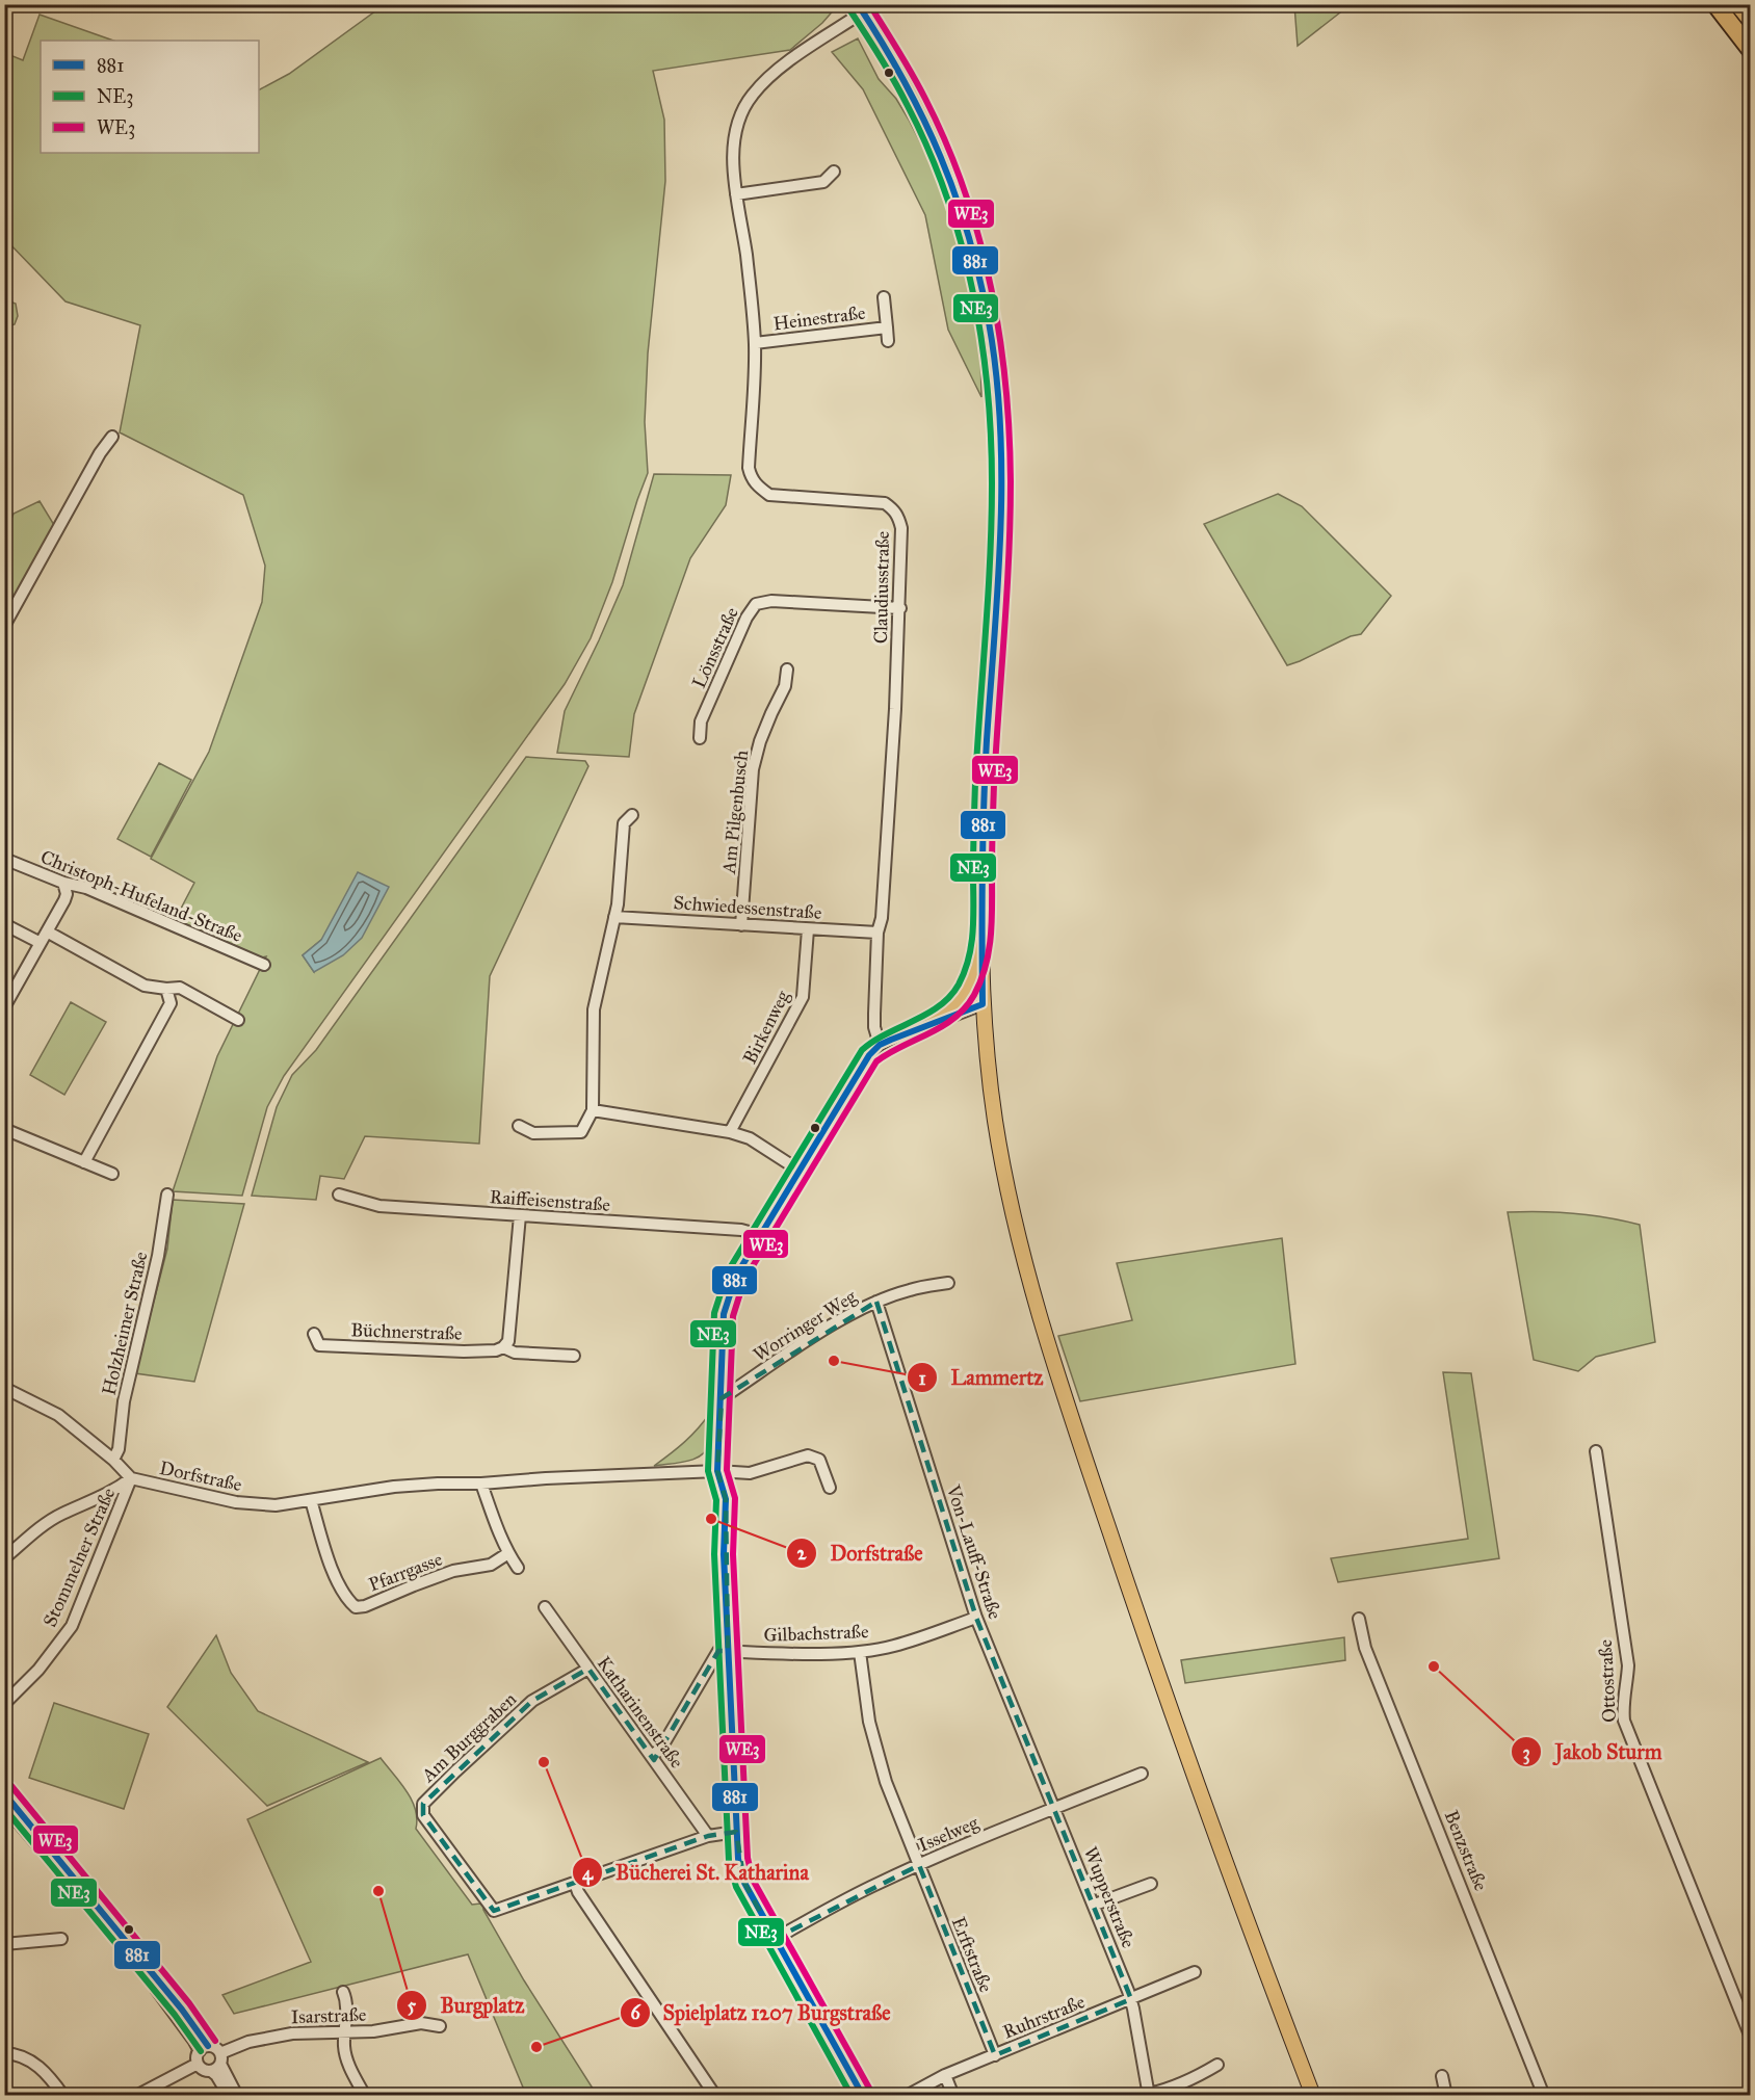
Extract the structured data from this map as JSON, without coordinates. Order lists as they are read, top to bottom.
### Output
{
  "streets": {
    "street": [
      "Heinestraße",
      "Claudiusstraße",
      "Lönsstraße",
      "Am Pilgenbusch",
      "Christoph-Hufeland-Straße",
      "Schwiedessenstraße",
      "Birkenweg",
      "Raiffeisenstraße",
      "Holzheimer Straße",
      "Worringer Weg",
      "Büchnerstraße",
      "Dorfstraße",
      "Von-Lauff-Straße",
      "Stommelner Straße",
      "Pfarrgasse",
      "Gilbachstraße",
      "Ottostraße",
      "Katharinenstraße",
      "Am Burggraben",
      "Isselweg",
      "Benzstraße",
      "Wupperstraße",
      "Erftstraße",
      "Isarstraße",
      "Ruhrstraße"
    ]
  },
  "crossings": [
    ["Heinestraße", "Claudiusstraße"],
    ["Claudiusstraße", "Lönsstraße"],
    ["Claudiusstraße", "Schwiedessenstraße"],
    ["Am Pilgenbusch", "Schwiedessenstraße"],
    ["Schwiedessenstraße", "Birkenweg"],
    ["Holzheimer Straße", "Dorfstraße"],
    ["Worringer Weg", "Von-Lauff-Straße"],
    ["Dorfstraße", "Stommelner Straße"],
    ["Dorfstraße", "Pfarrgasse"],
    ["Von-Lauff-Straße", "Gilbachstraße"],
    ["Von-Lauff-Straße", "Isselweg"],
    ["Von-Lauff-Straße", "Wupperstraße"],
    ["Gilbachstraße", "Erftstraße"],
    ["Katharinenstraße", "Am Burggraben"],
    ["Isselweg", "Wupperstraße"],
    ["Isselweg", "Erftstraße"],
    ["Wupperstraße", "Ruhrstraße"],
    ["Erftstraße", "Ruhrstraße"]
  ],
  "places": [
    "Lammertz",
    "Dorfstraße",
    "Jakob Sturm",
    "Bücherei St. Katharina",
    "Burgplatz",
    "Spielplatz 1207 Burgstraße"
  ],
  "lines": ["transit line 881", "transit line WE3", "transit line NE3"],
  "legend": ["881", "NE3", "WE3"]
}
